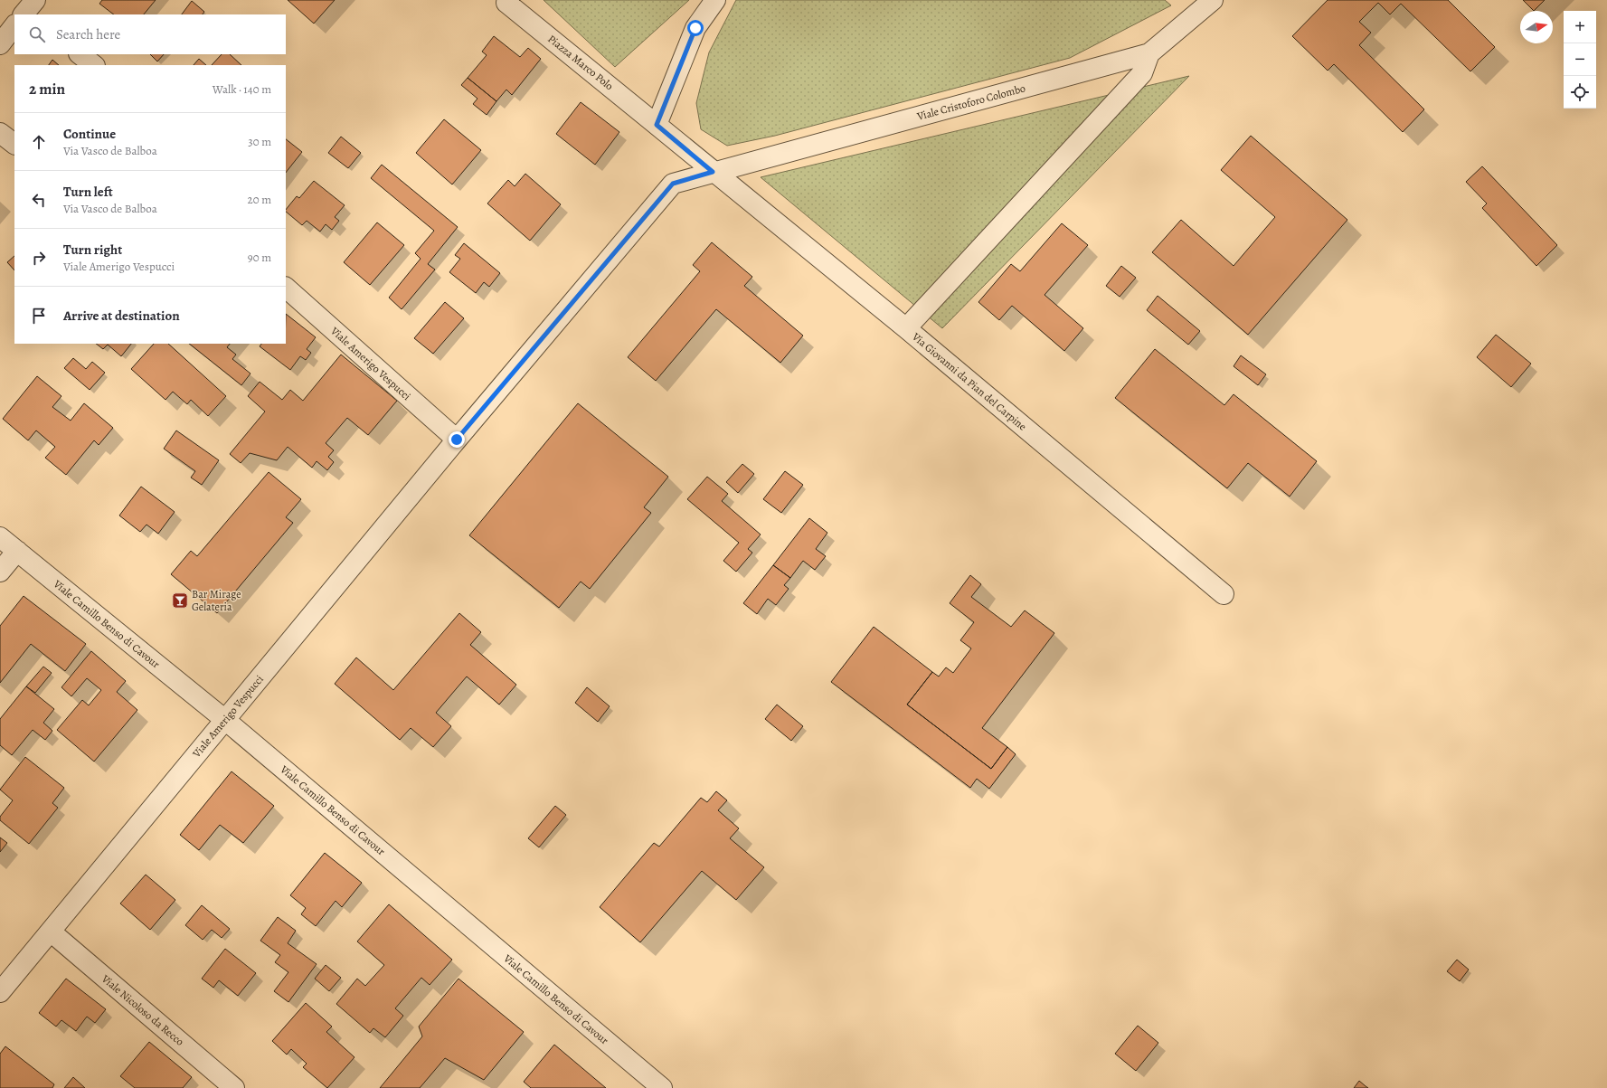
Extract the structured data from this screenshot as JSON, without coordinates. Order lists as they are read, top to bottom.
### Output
{
  "streets": {
    "street": [
      "Piazza Marco Polo",
      "Viale Cristoforo Colombo",
      "Viale Amerigo Vespucci",
      "Via Giovanni da Pian del Carpine",
      "Viale Camillo Benso di Cavour",
      "Viale Nicoloso da Recco"
    ]
  },
  "crossings": [
    ["Piazza Marco Polo", "Via Giovanni da Pian del Carpine"],
    ["Viale Cristoforo Colombo", "Viale Amerigo Vespucci"],
    ["Viale Cristoforo Colombo", "Via Giovanni da Pian del Carpine"],
    ["Viale Amerigo Vespucci", "Via Giovanni da Pian del Carpine"],
    ["Viale Amerigo Vespucci", "Viale Camillo Benso di Cavour"],
    ["Viale Amerigo Vespucci", "Viale Nicoloso da Recco"]
  ],
  "places": {
    "bar": ["Bar Mirage Gelateria"]
  },
  "north": "right",
  "page": {
    "map_buttons": ["+", "−"],
    "search": "Search here",
    "heading": ["2 min", "Walk · 140 m"],
    "list": [
      ["Continue", "Via Vasco de Balboa", "30 m"],
      ["Turn left", "Via Vasco de Balboa", "20 m"],
      ["Turn right", "Viale Amerigo Vespucci", "90 m"],
      "Arrive at destination"
    ]
  }
}
